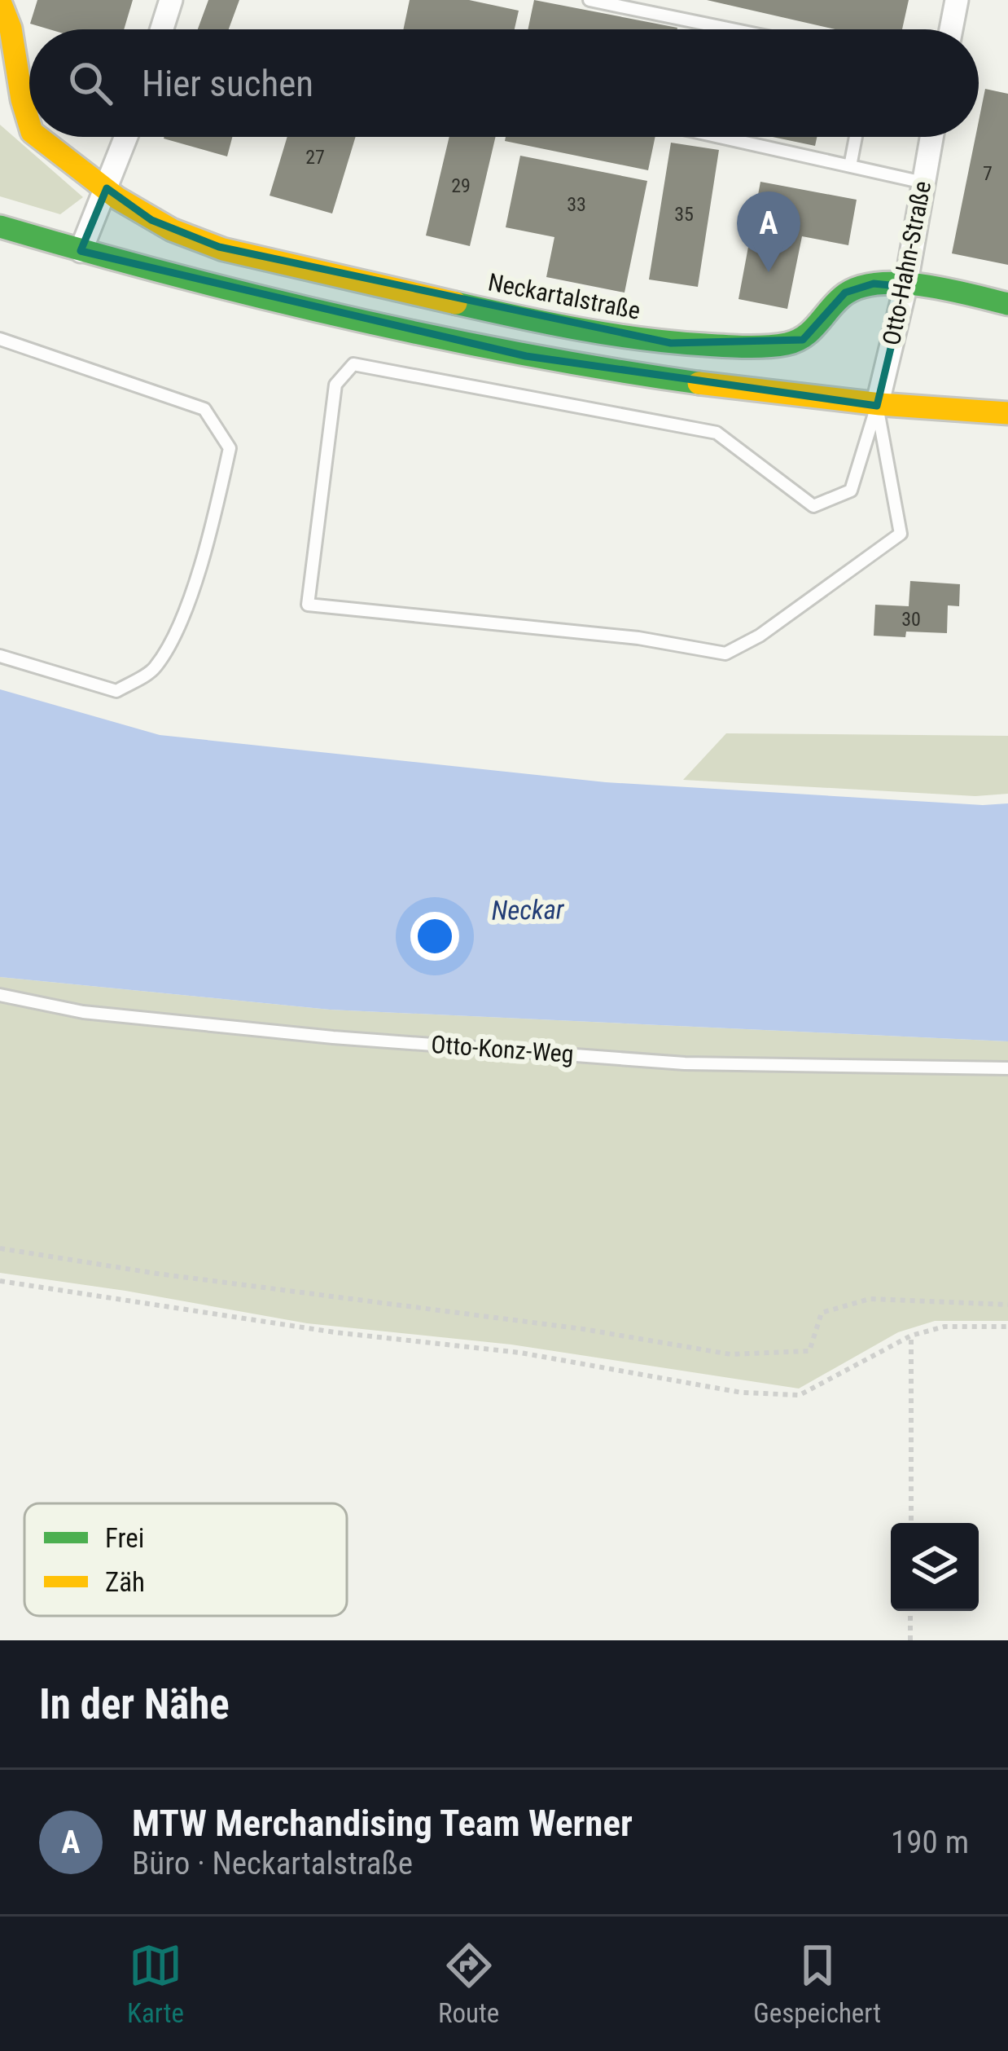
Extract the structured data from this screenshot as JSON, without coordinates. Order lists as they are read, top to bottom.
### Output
{
  "streets": {
    "street": ["Otto-Hahn-Straße", "Neckartalstraße"],
    "lane": ["Otto-Konz-Weg"]
  },
  "crossings": [
    ["Otto-Hahn-Straße", "Neckartalstraße"]
  ],
  "water": ["Neckar"],
  "house_numbers": [
    "27",
    "7",
    "29",
    "33",
    "35",
    "30"
  ],
  "legend": ["Frei", "Zäh"],
  "page": {
    "search": "Hier suchen",
    "pins": "A",
    "heading": "In der Nähe",
    "list": [
      {
        "mark": "A",
        "name": "MTW Merchandising Team Werner",
        "note": "Büro · Neckartalstraße",
        "value": "190 m"
      }
    ],
    "nav": ["Karte", "Route", "Gespeichert"]
  }
}
